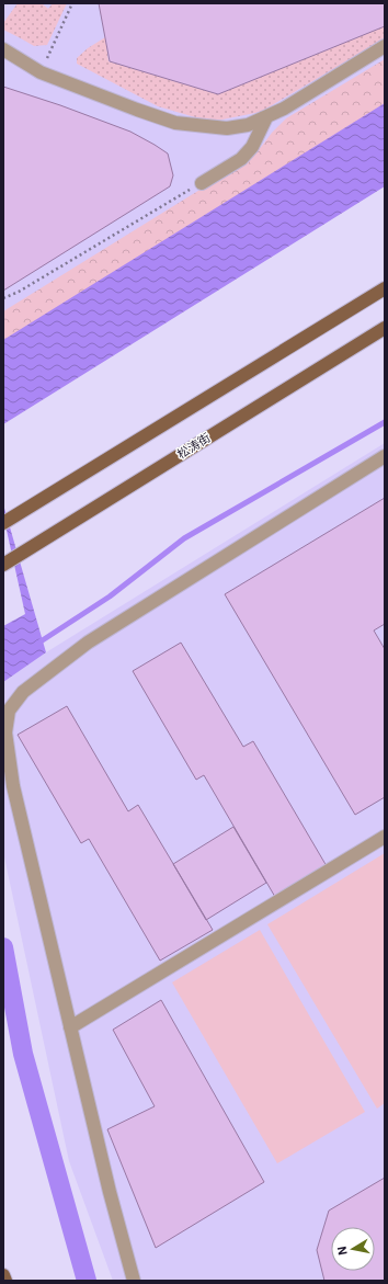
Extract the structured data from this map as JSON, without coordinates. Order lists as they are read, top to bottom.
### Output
{
  "streets": {
    "main road": ["松涛街"]
  },
  "north": "left"
}
